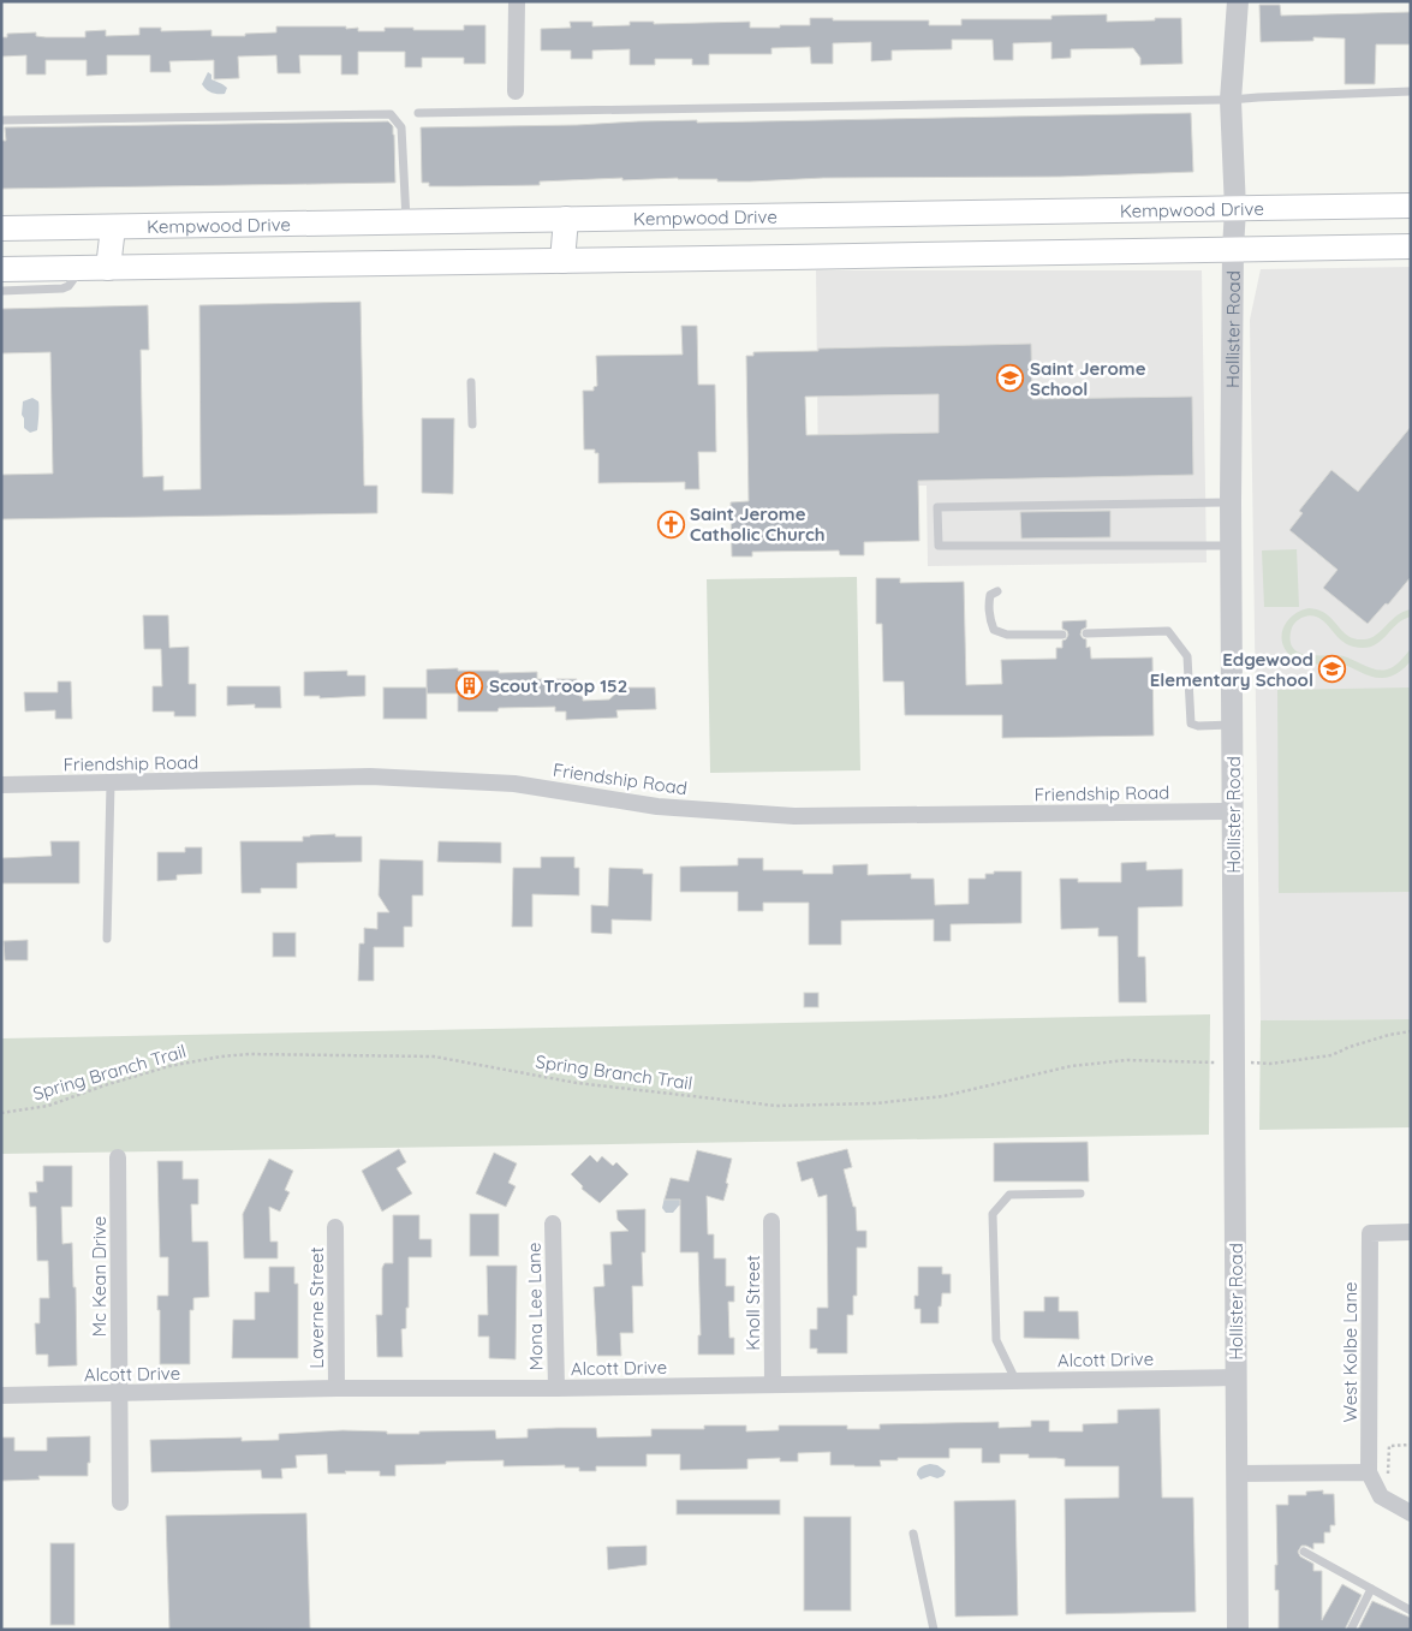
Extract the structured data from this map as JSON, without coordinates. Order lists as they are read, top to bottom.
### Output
{
  "streets": {
    "main road": ["Kempwood Drive"],
    "street": [
      "Hollister Road",
      "Friendship Road",
      "Mc Kean Drive",
      "Knoll Street",
      "Mona Lee Lane",
      "Laverne Street",
      "West Kolbe Lane",
      "Alcott Drive"
    ],
    "path": ["Spring Branch Trail"]
  },
  "crossings": [
    ["Kempwood Drive", "Hollister Road"],
    ["Hollister Road", "Friendship Road"],
    ["Hollister Road", "Alcott Drive"],
    ["Mc Kean Drive", "Alcott Drive"],
    ["Knoll Street", "Alcott Drive"],
    ["Mona Lee Lane", "Alcott Drive"],
    ["Laverne Street", "Alcott Drive"]
  ],
  "places": {
    "school or university": ["Saint Jerome School", "Edgewood Elementary School"],
    "church": ["Saint Jerome Catholic Church"],
    "building": ["Scout Troop 152"]
  }
}
